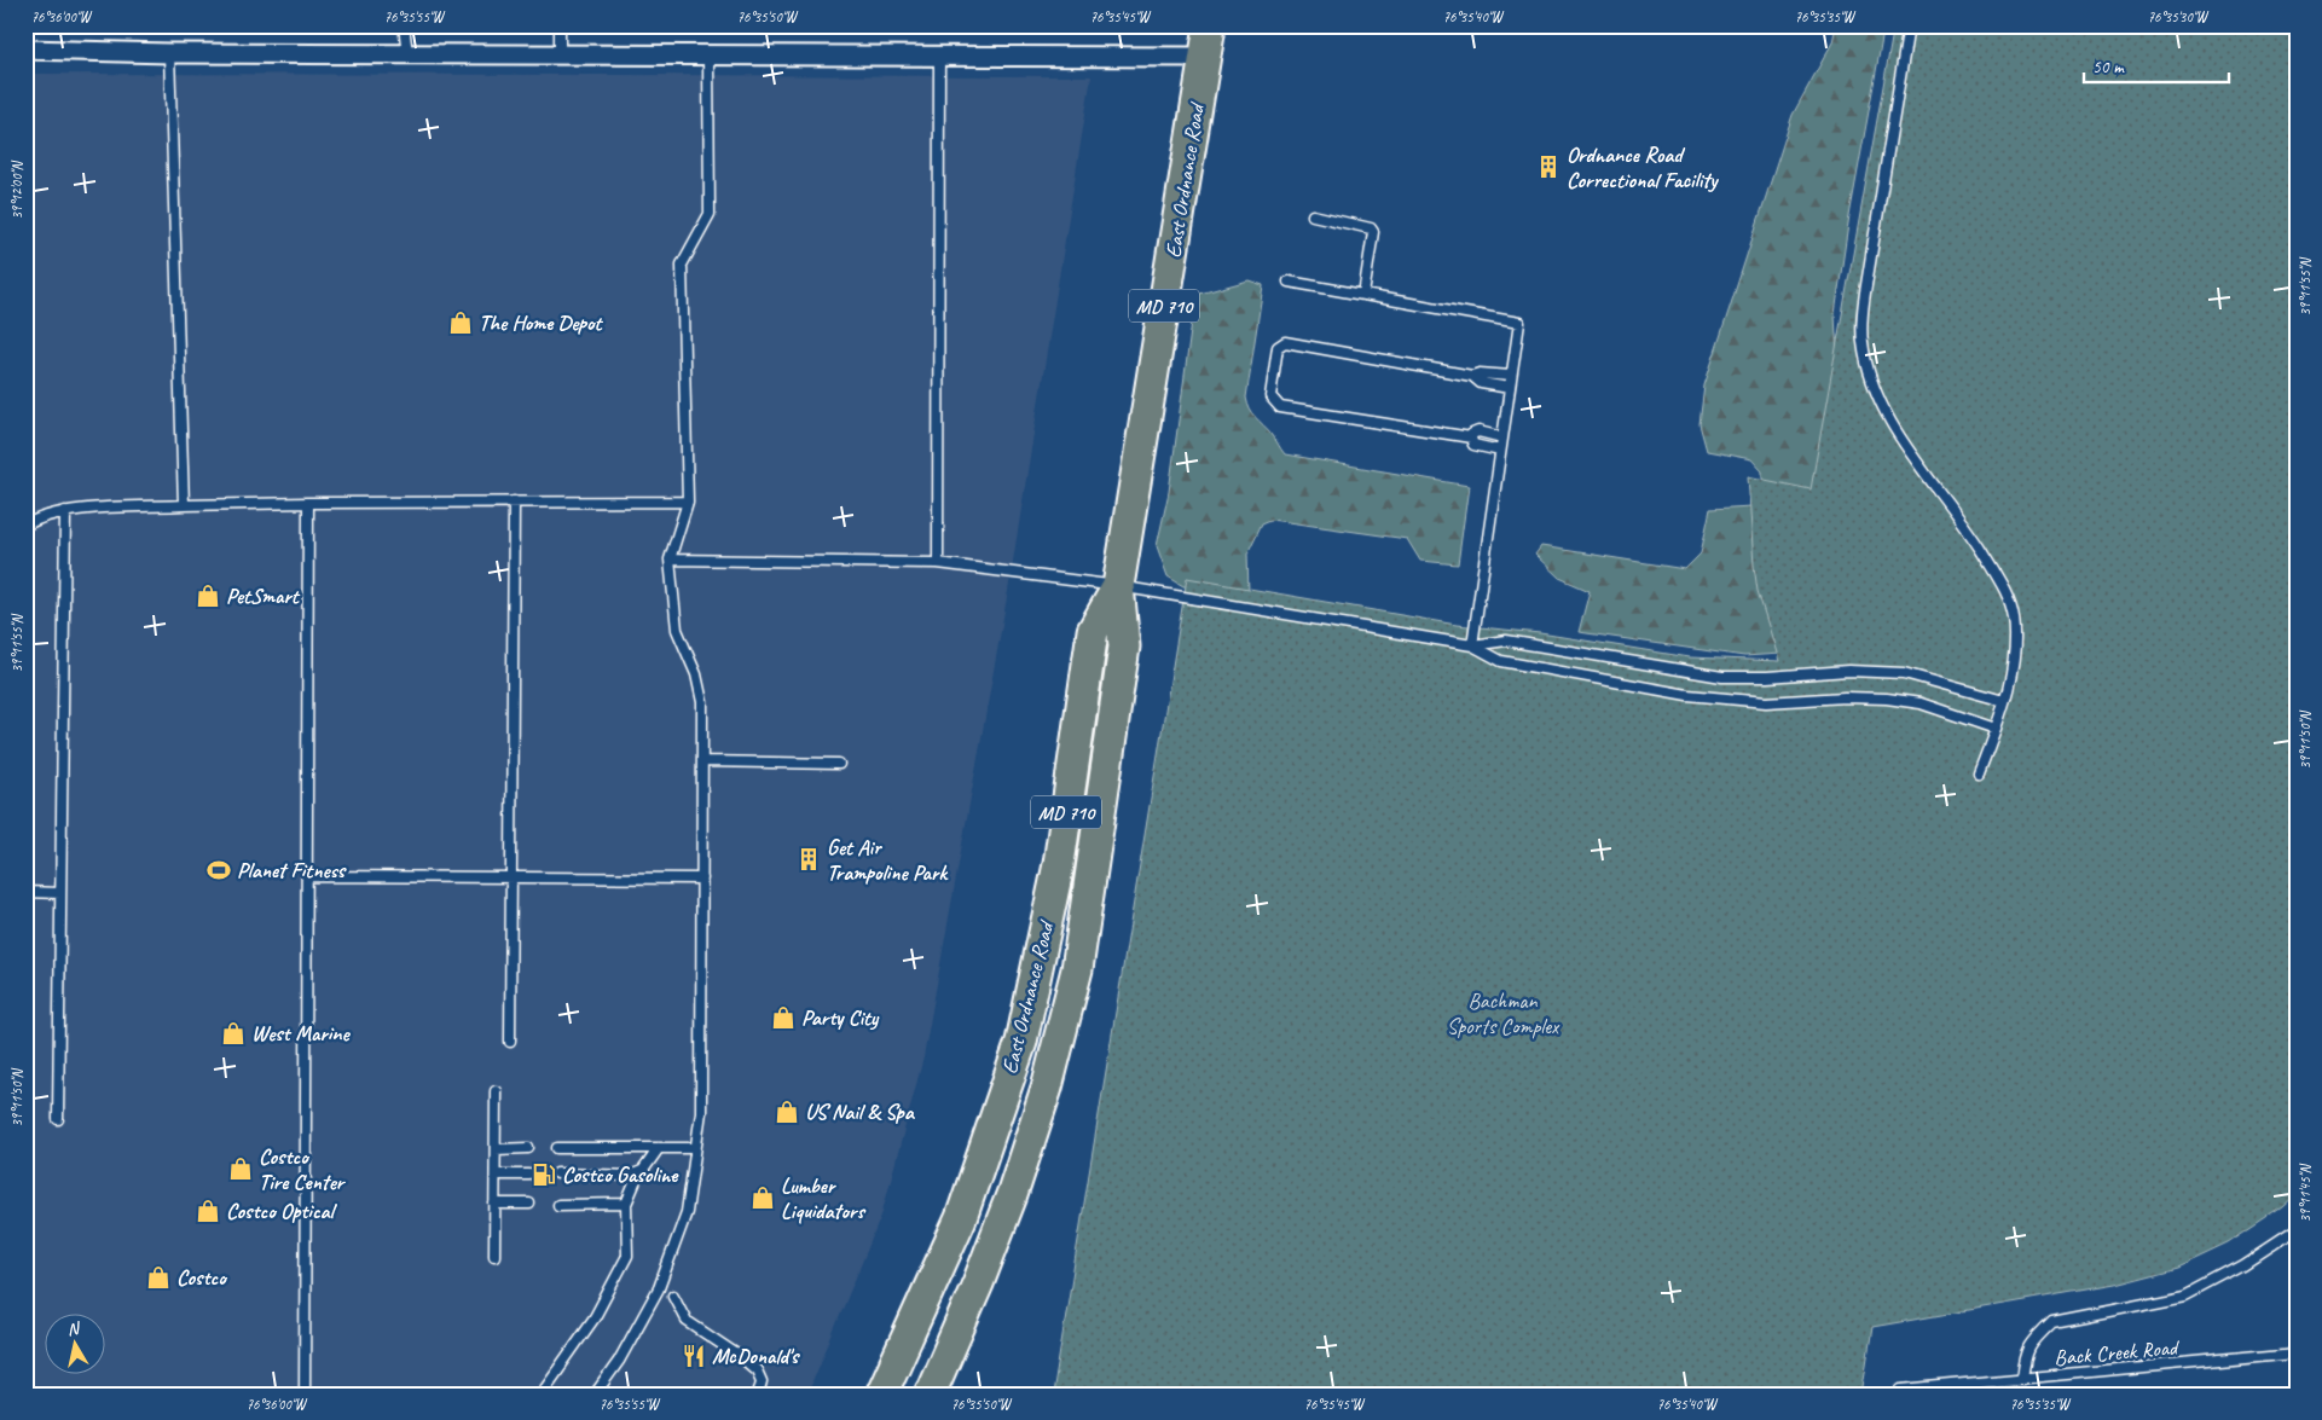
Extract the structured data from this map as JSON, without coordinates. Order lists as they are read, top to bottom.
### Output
{
  "streets": {
    "main road": ["East Ordnance Road", "MD 710"],
    "lane": ["Back Creek Road"]
  },
  "parks": ["Bachman Sports Complex"],
  "places": {
    "building": ["Ordnance Road Correctional Facility", "Get Air Trampoline Park"],
    "shop": [
      "The Home Depot",
      "PetSmart",
      "Party City",
      "West Marine",
      "US Nail & Spa",
      "Costco Tire Center",
      "Lumber Liquidators",
      "Costco Optical",
      "Costco"
    ],
    "sports": ["Planet Fitness"],
    "fuel station": ["Costco Gasoline"],
    "restaurant": ["McDonald's"]
  },
  "scale_bar": "50 m",
  "north": "top",
  "coordinates": [
    "76°36'00\"W",
    "76°35'55\"W",
    "76°35'50\"W",
    "76°35'45\"W",
    "76°35'40\"W",
    "76°35'35\"W",
    "76°35'30\"W",
    "39°12'00\"N",
    "39°11'55\"N",
    "39°11'50\"N",
    "39°11'45\"N"
  ]
}
